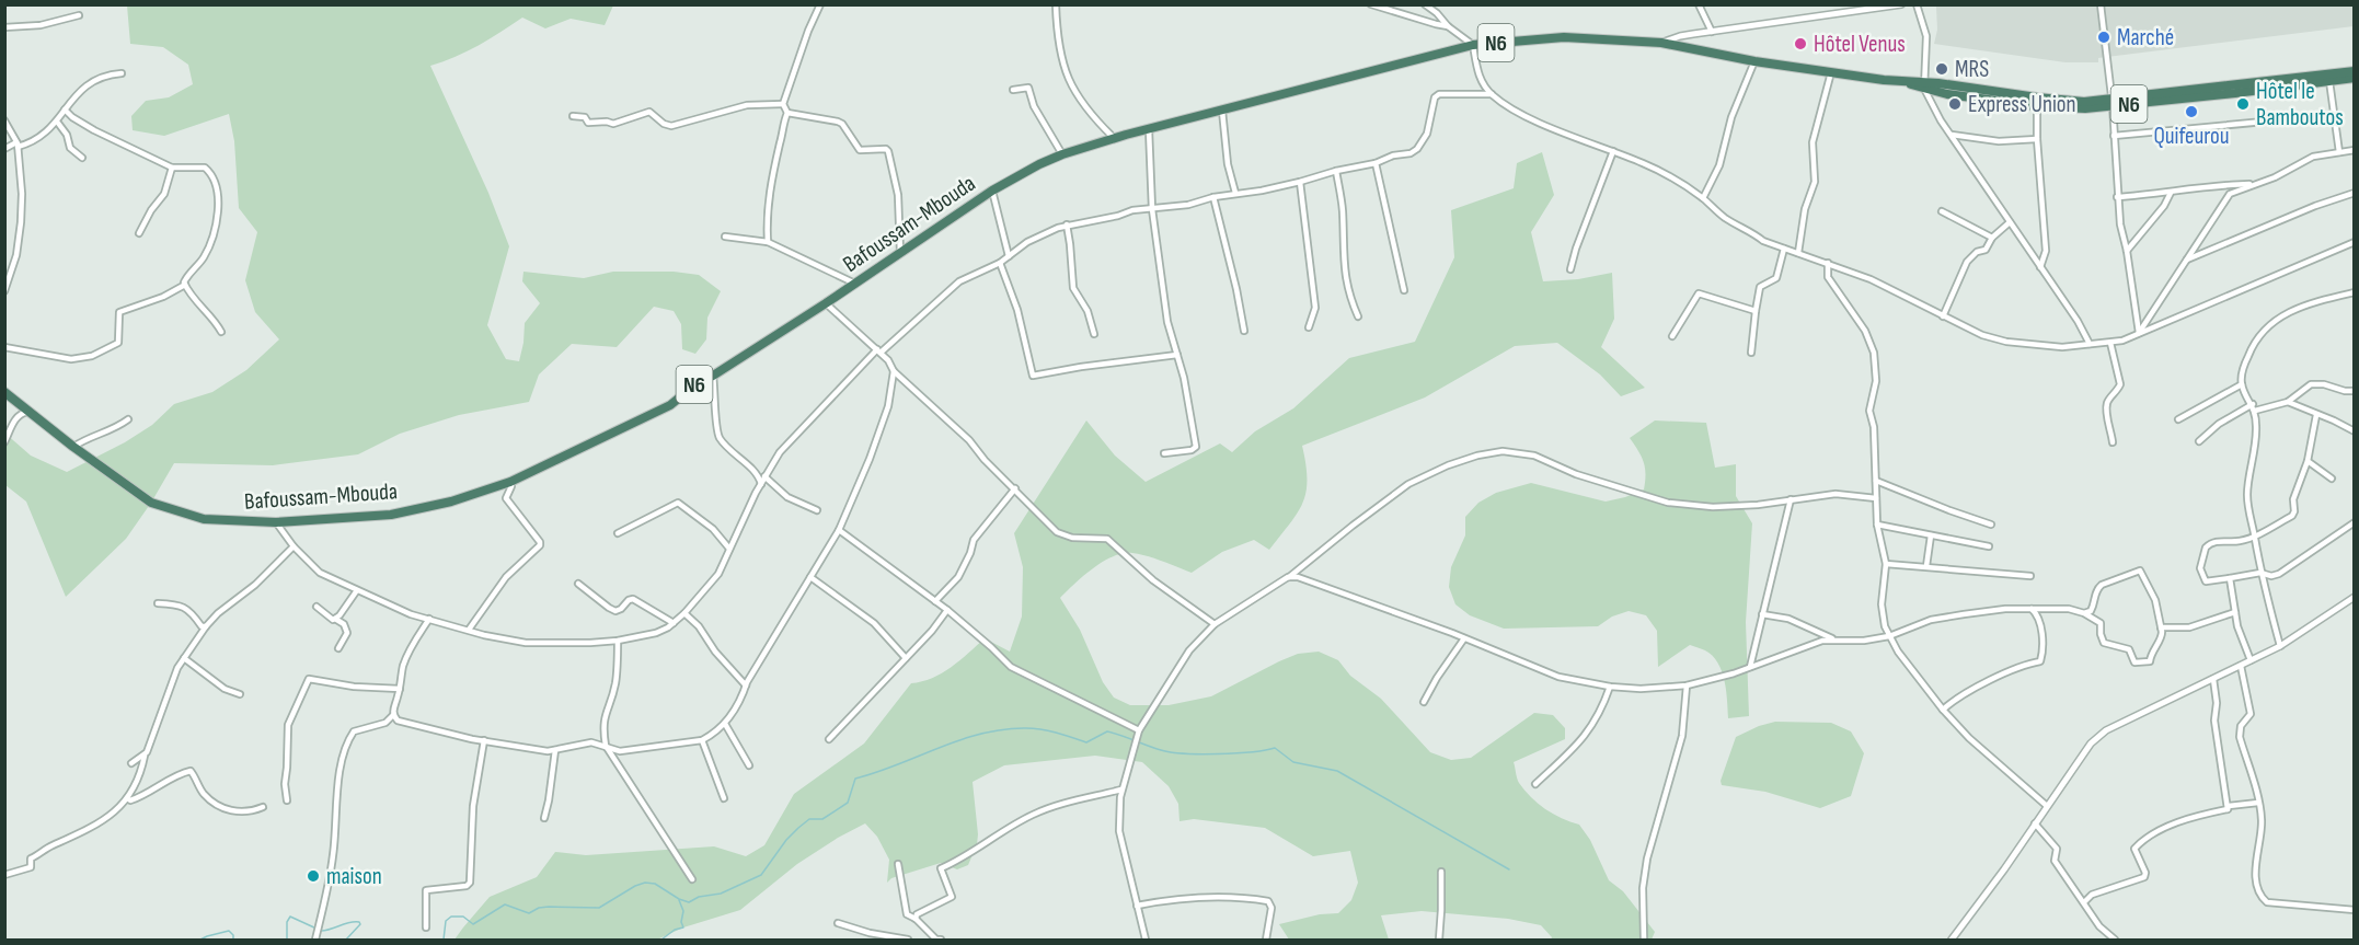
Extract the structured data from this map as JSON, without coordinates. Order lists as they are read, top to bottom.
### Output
{
  "streets": {
    "highway": ["N6", "Bafoussam-Mbouda"]
  },
  "places": [
    "Marché",
    "Hôtel Venus",
    "MRS",
    "Express Union",
    "Hôtel le Bamboutos",
    "Quifeurou",
    "maison"
  ]
}
